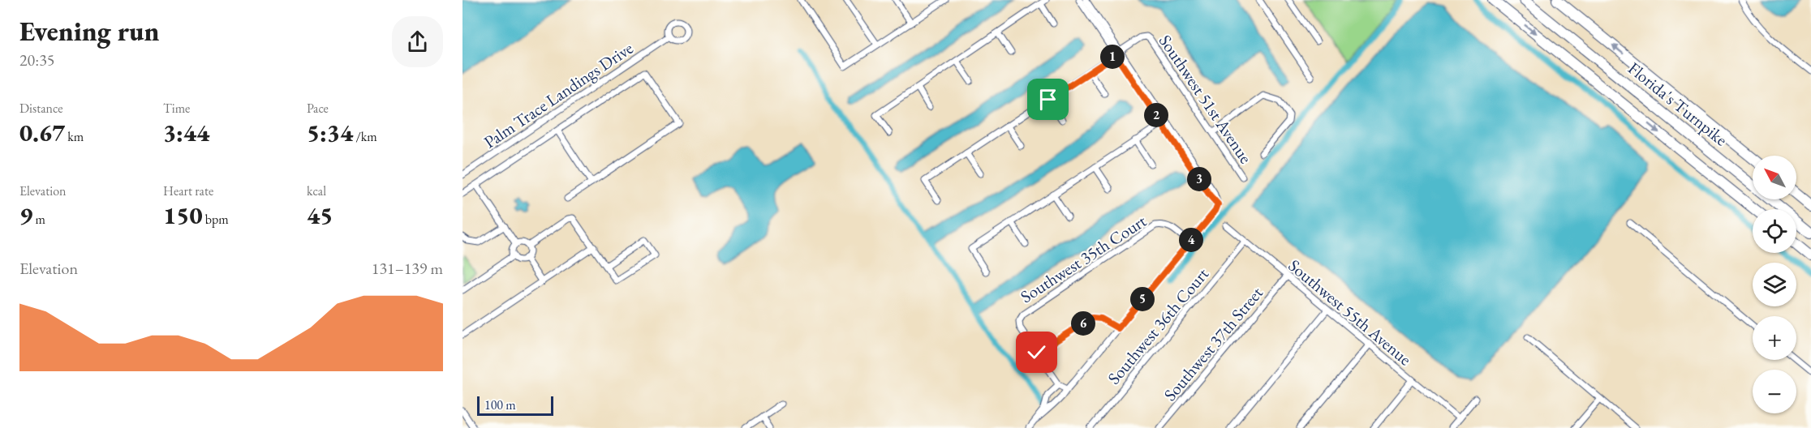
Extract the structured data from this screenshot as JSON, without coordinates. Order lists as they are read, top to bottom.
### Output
{
  "streets": {
    "highway": ["Florida's Turnpike"],
    "street": [
      "Palm Trace Landings Drive",
      "Southwest 51st Avenue",
      "Southwest 35th Court",
      "Southwest 55th Avenue",
      "Southwest 36th Court",
      "Southwest 37th Street"
    ]
  },
  "crossings": [
    ["Southwest 55th Avenue", "Southwest 36th Court"],
    ["Southwest 55th Avenue", "Southwest 37th Street"]
  ],
  "scale_bar": "100 m",
  "north": "top left",
  "page": {
    "heading": ["Evening run", "20:35"],
    "pins": [
      "1",
      "2",
      "3",
      "4",
      "5",
      "6"
    ],
    "stats": [
      ["Distance", "0.67 km"],
      ["Time", "3:44"],
      ["Pace", "5:34 /km"],
      ["Elevation", "9 m"],
      ["Heart rate", "150 bpm"],
      ["kcal", "45"]
    ],
    "map_buttons": ["+", "−"],
    "chart": ["Elevation", "131–139 m"],
    "scale": "100 m"
  }
}
